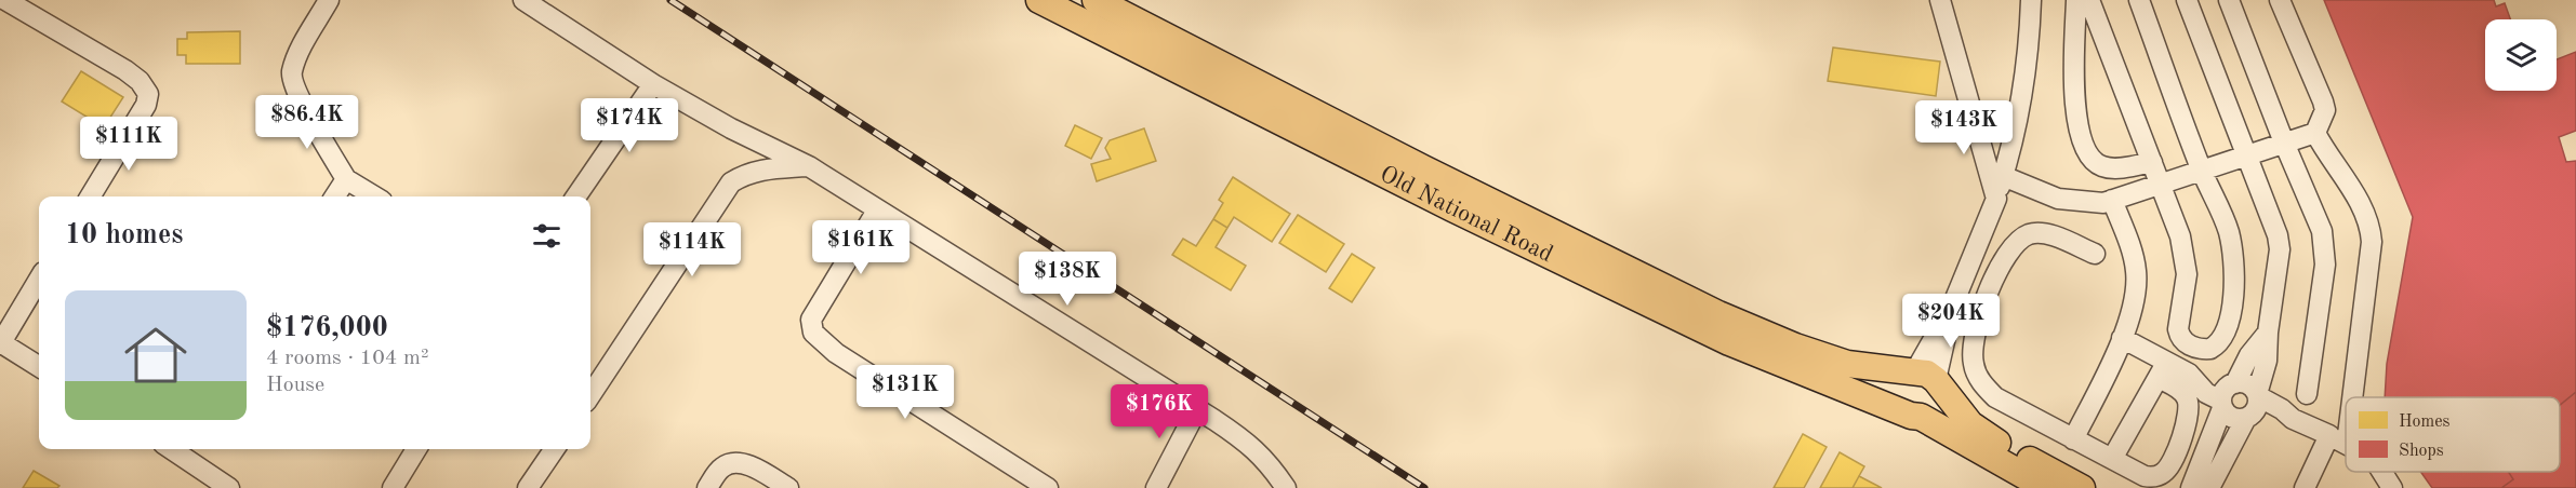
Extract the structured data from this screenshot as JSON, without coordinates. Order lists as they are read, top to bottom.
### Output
{
  "streets": {
    "main road": ["Old National Road"]
  },
  "legend": ["Homes", "Shops"],
  "page": {
    "price": [
      "$86.4K",
      "$174K",
      "$143K",
      "$111K",
      "$161K",
      "$114K",
      "$138K",
      "$204K",
      "$131K",
      "$176K"
    ],
    "heading": "10 homes",
    "list": [
      {
        "name": "$176,000",
        "note": "4 rooms · 104 m² · House"
      }
    ]
  }
}
